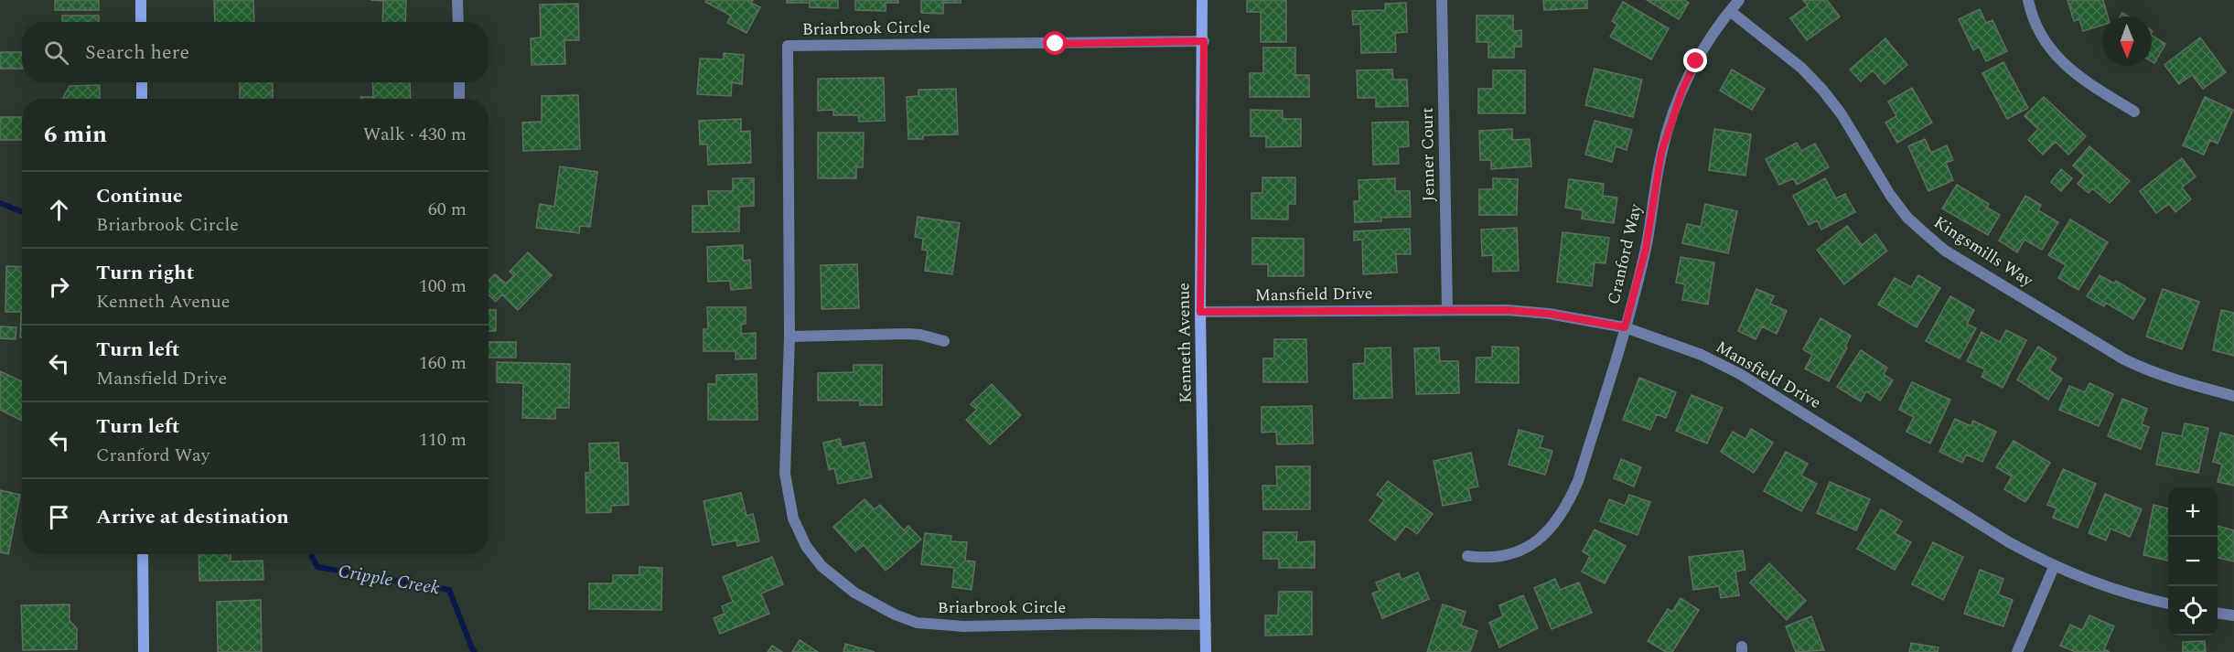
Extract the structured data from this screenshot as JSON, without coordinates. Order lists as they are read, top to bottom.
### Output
{
  "streets": {
    "main road": ["Kenneth Avenue"],
    "street": [
      "Briarbrook Circle",
      "Jenner Court",
      "Kingsmills Way",
      "Cranford Way",
      "Mansfield Drive"
    ]
  },
  "crossings": [
    ["Briarbrook Circle", "Kenneth Avenue"],
    ["Jenner Court", "Mansfield Drive"],
    ["Kingsmills Way", "Cranford Way"],
    ["Cranford Way", "Mansfield Drive"],
    ["Mansfield Drive", "Kenneth Avenue"]
  ],
  "water": ["Cripple Creek"],
  "north": "bottom",
  "page": {
    "search": "Search here",
    "heading": ["6 min", "Walk · 430 m"],
    "list": [
      ["Continue", "Briarbrook Circle", "60 m"],
      ["Turn right", "Kenneth Avenue", "100 m"],
      ["Turn left", "Mansfield Drive", "160 m"],
      ["Turn left", "Cranford Way", "110 m"],
      "Arrive at destination"
    ],
    "map_buttons": ["+", "−"]
  }
}
